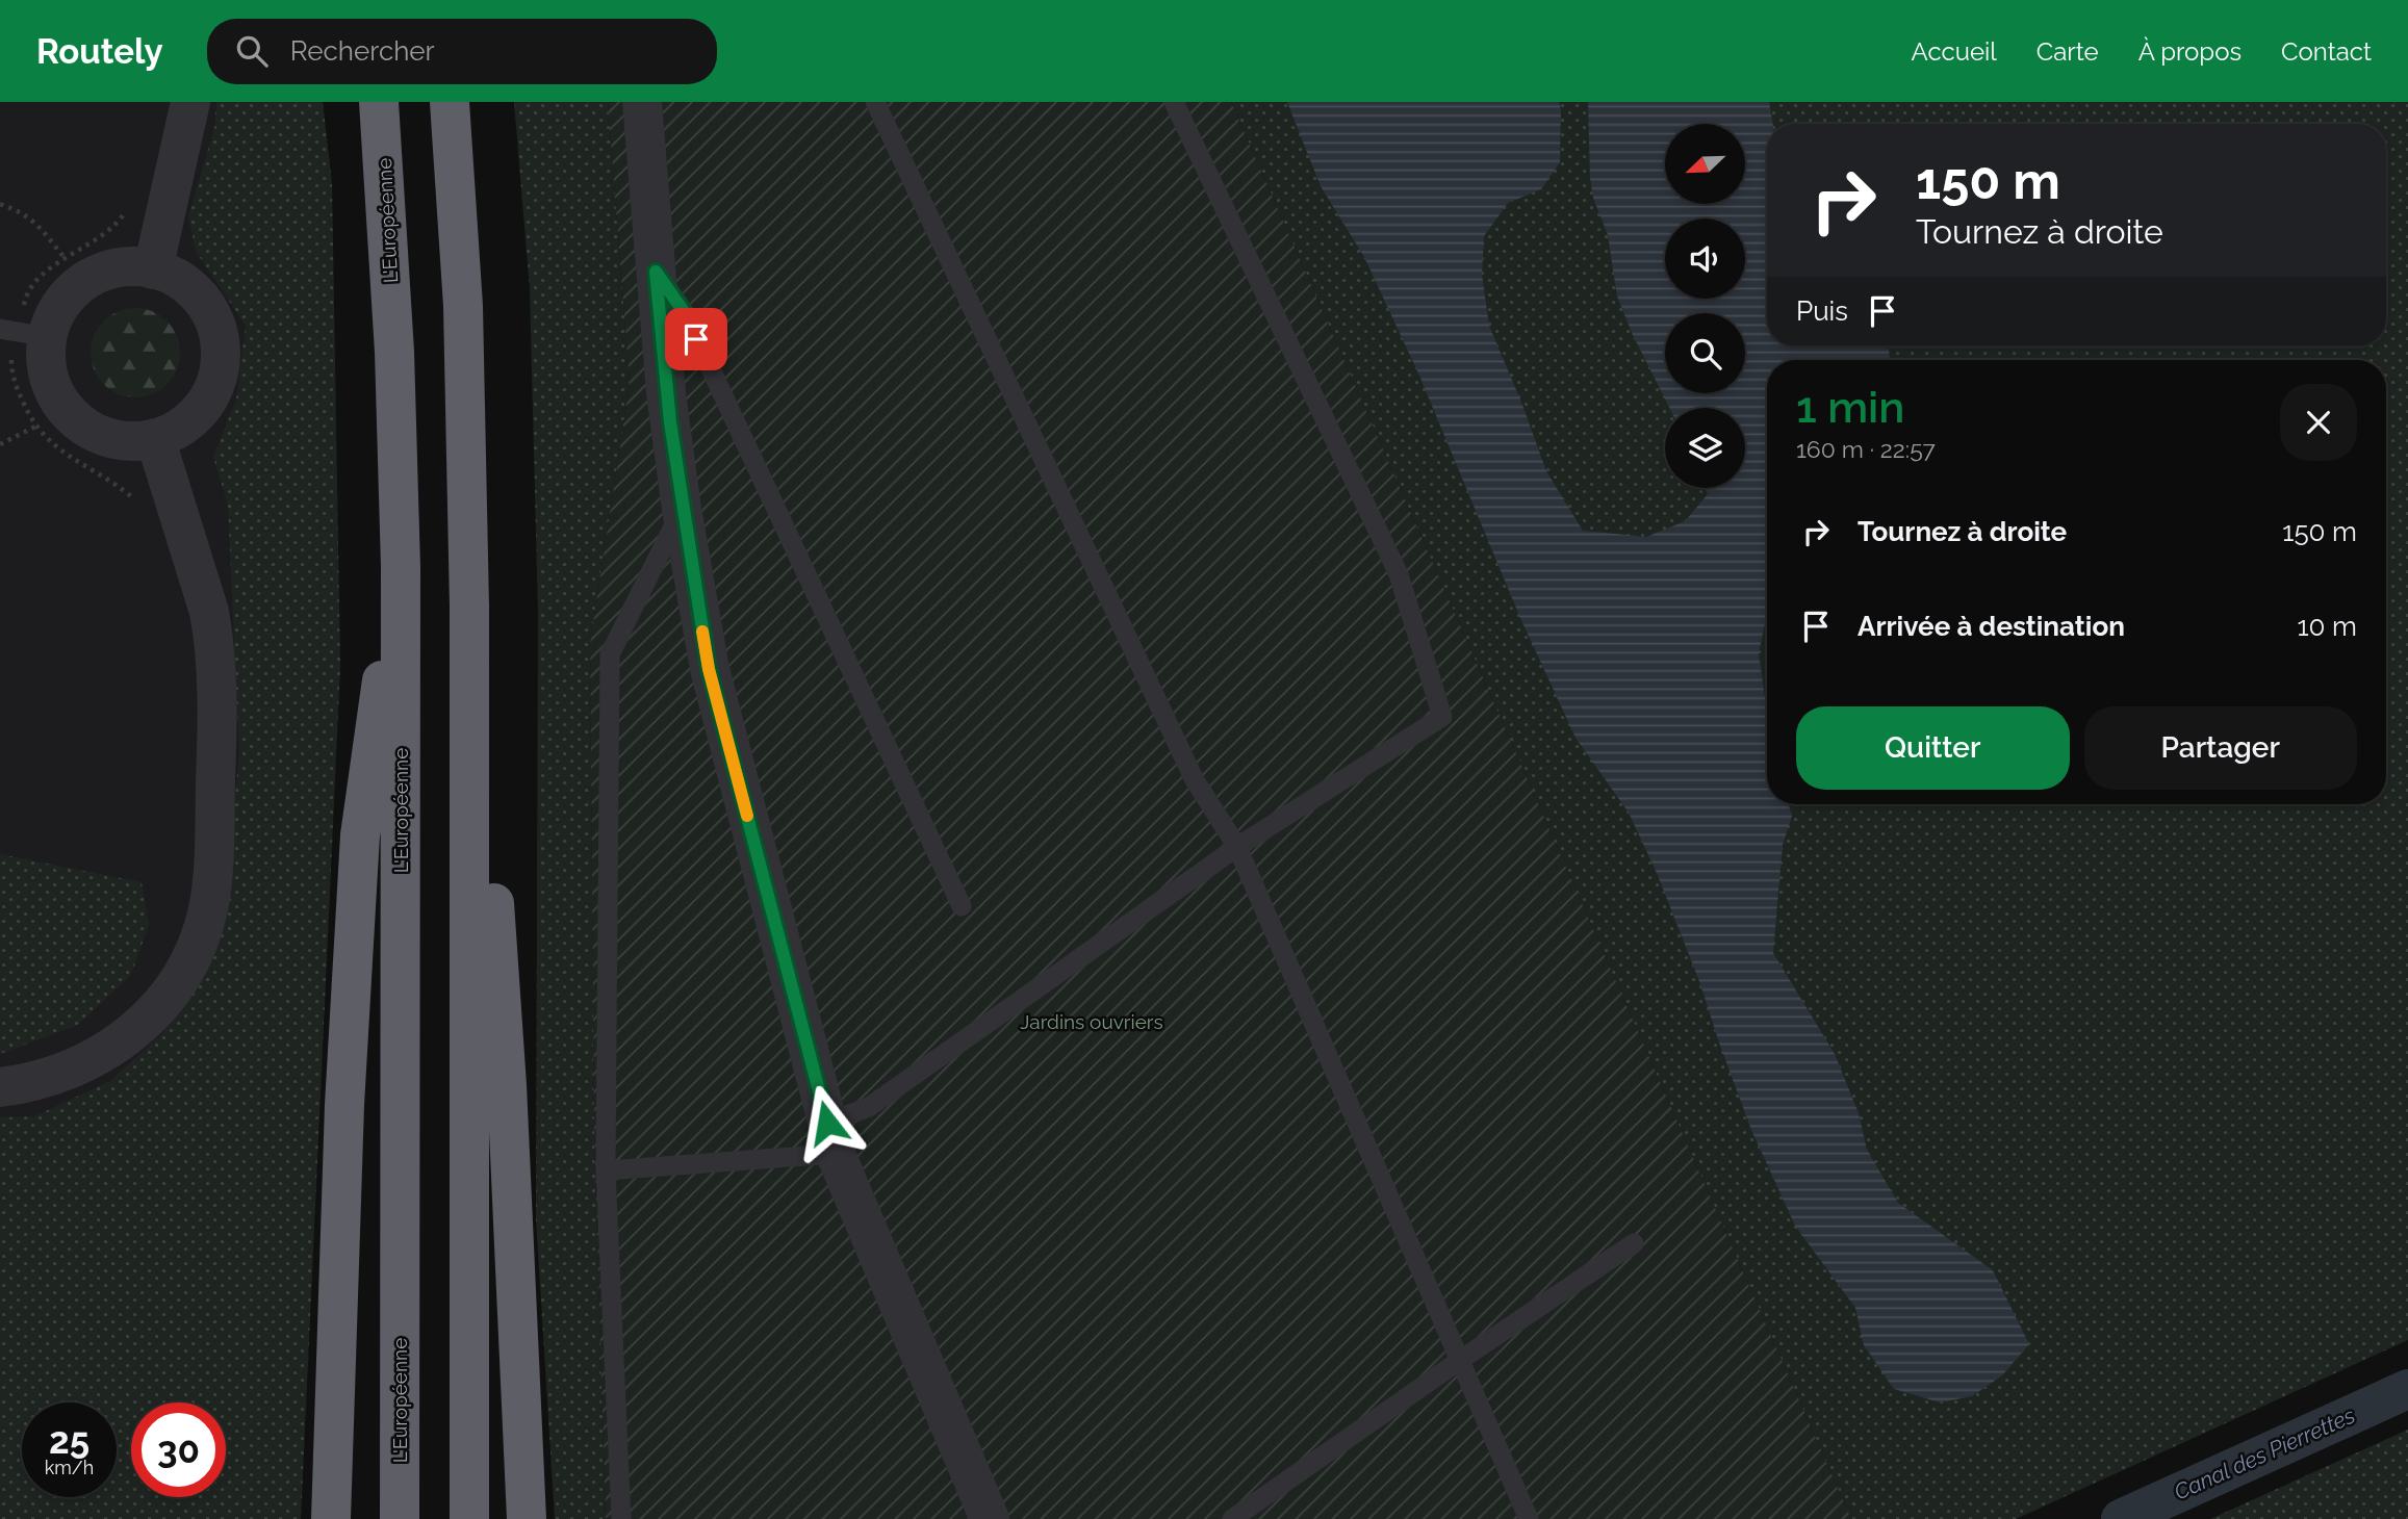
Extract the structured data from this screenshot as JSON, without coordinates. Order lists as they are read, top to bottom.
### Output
{
  "streets": {
    "highway": ["L'Européenne"]
  },
  "water": ["Canal des Pierrettes"],
  "parks": ["Jardins ouvriers"],
  "north": "bottom left",
  "page": {
    "header": "Routely",
    "search": "Rechercher",
    "nav": [
      "Accueil",
      "Carte",
      "À propos",
      "Contact"
    ],
    "turn": ["150 m", "Tournez à droite"],
    "then": "Puis",
    "heading": ["1 min", "160 m · 22:57"],
    "list": [
      {
        "name": "Tournez à droite",
        "value": "150 m"
      },
      {
        "name": "Arrivée à destination",
        "value": "10 m"
      }
    ],
    "buttons": ["Quitter", "Partager"],
    "speed": "25 km/h",
    "limit": "30"
  }
}
